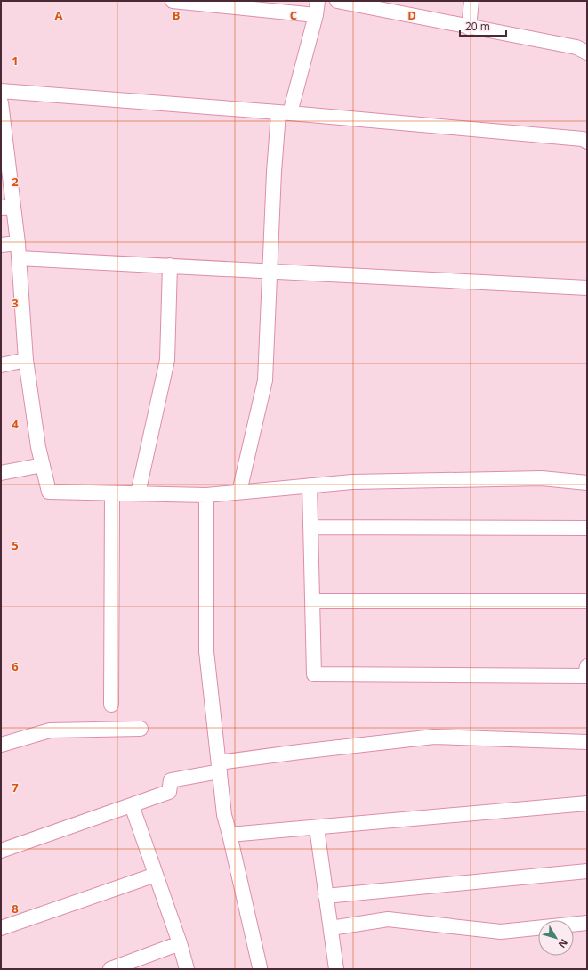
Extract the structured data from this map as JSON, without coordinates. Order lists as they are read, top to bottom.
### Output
{
  "scale_bar": "20 m",
  "north": "bottom right",
  "grid": {
    "columns": [
      "A",
      "B",
      "C",
      "D"
    ],
    "rows": [
      "1",
      "2",
      "3",
      "4",
      "5",
      "6",
      "7",
      "8"
    ]
  }
}
